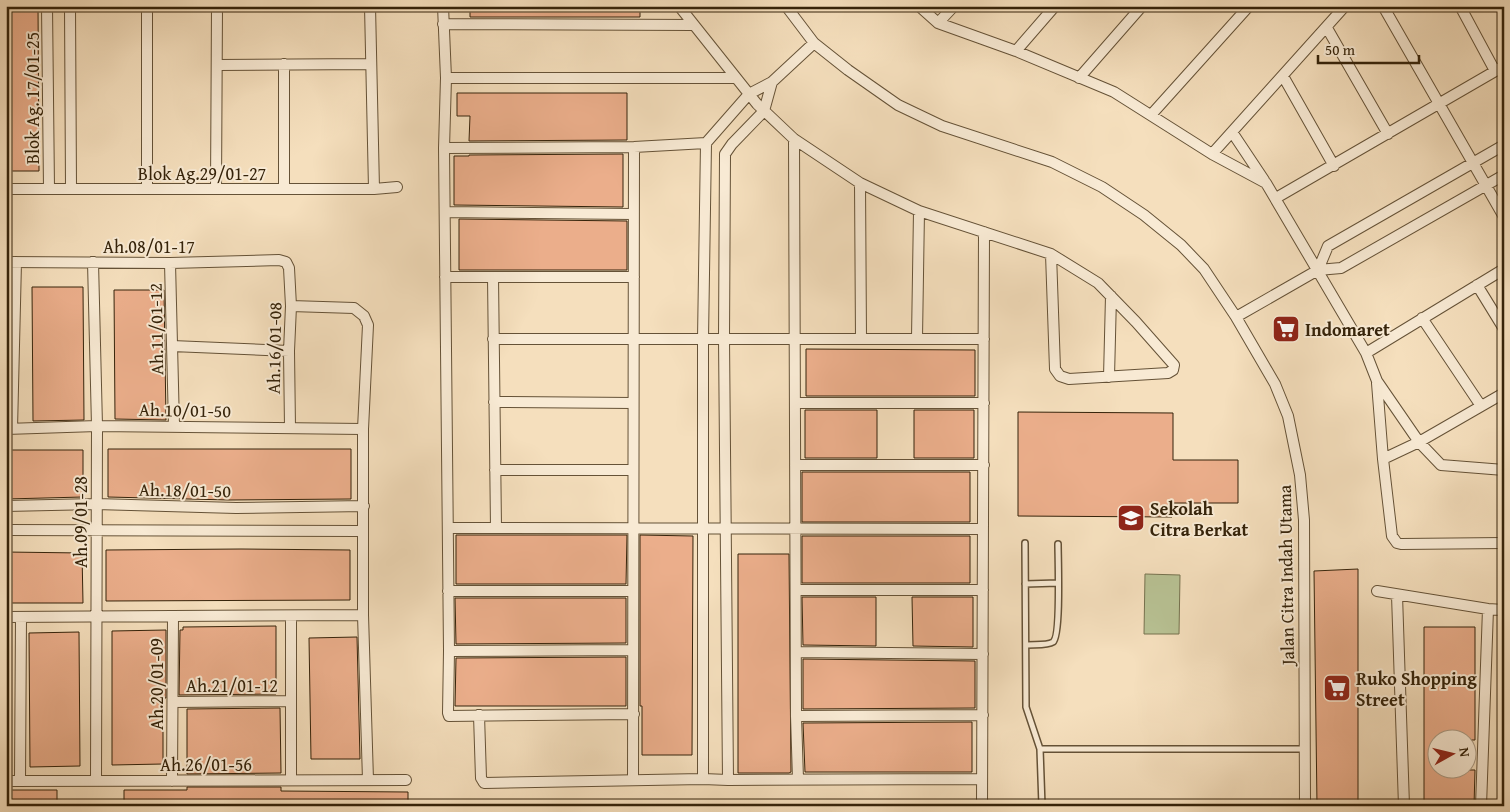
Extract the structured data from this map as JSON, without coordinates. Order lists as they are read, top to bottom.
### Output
{
  "streets": {
    "street": [
      "Blok Ag. 17/01-25",
      "Blok Ag.29/01-27",
      "Ah.08/01-17",
      "Ah.11/01-12",
      "Ah.16/01-08",
      "Ah.10/01-50",
      "Ah.18/01-50",
      "Ah.09/01-28",
      "Jalan Citra Indah Utama",
      "Ah.20/01-09",
      "Ah.21/01-12",
      "Ah.26/01-56"
    ]
  },
  "crossings": [
    ["Blok Ag. 17/01-25", "Blok Ag.29/01-27"],
    ["Ah.08/01-17", "Ah.11/01-12"],
    ["Ah.08/01-17", "Ah.16/01-08"],
    ["Ah.08/01-17", "Ah.09/01-28"],
    ["Ah.11/01-12", "Ah.10/01-50"],
    ["Ah.16/01-08", "Ah.10/01-50"],
    ["Ah.10/01-50", "Ah.09/01-28"],
    ["Ah.18/01-50", "Ah.09/01-28"],
    ["Ah.09/01-28", "Ah.26/01-56"],
    ["Ah.20/01-09", "Ah.21/01-12"],
    ["Ah.20/01-09", "Ah.26/01-56"]
  ],
  "places": {
    "supermarket": ["Indomaret", "Ruko Shopping Street"],
    "school or university": ["Sekolah Citra Berkat"]
  },
  "scale_bar": "50 m",
  "north": "right"
}
